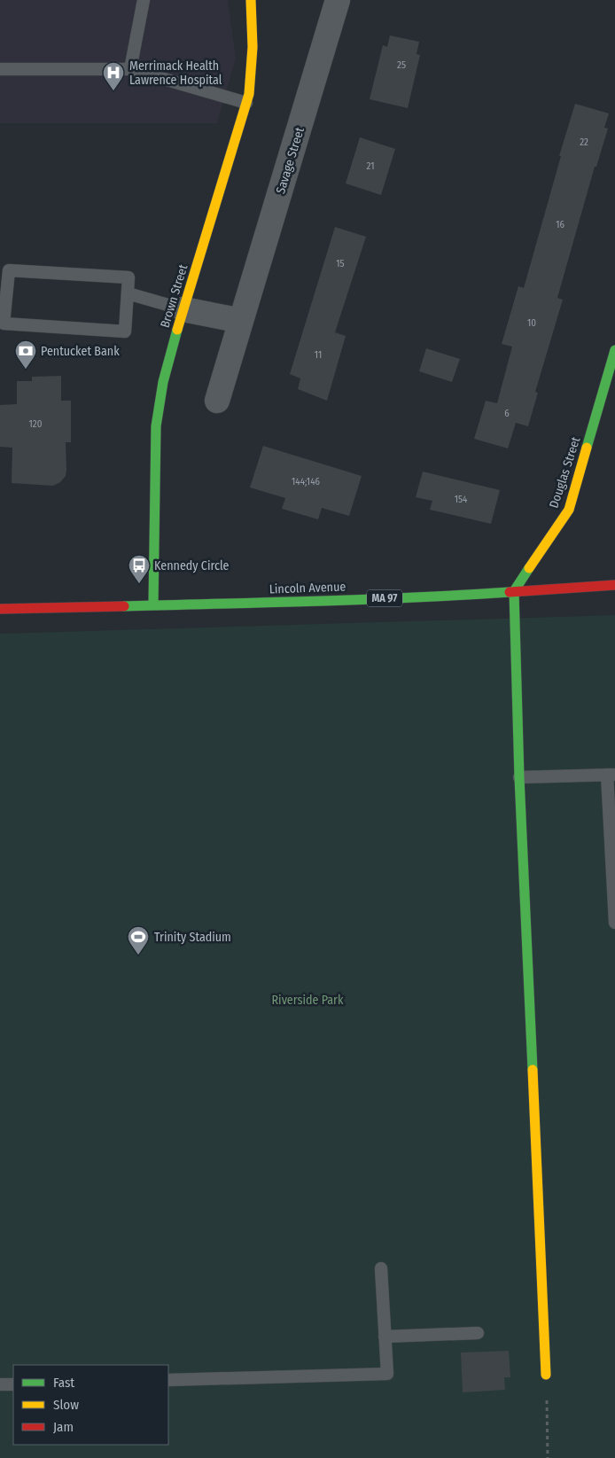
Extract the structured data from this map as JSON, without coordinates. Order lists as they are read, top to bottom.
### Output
{
  "streets": {
    "street": [
      "Savage Street",
      "Brown Street",
      "Douglas Street",
      "Lincoln Avenue",
      "MA 97"
    ]
  },
  "crossings": [
    ["Brown Street", "Lincoln Avenue"],
    ["Douglas Street", "Lincoln Avenue"]
  ],
  "parks": ["Riverside Park"],
  "places": {
    "hospital": ["Merrimack Health Lawrence Hospital"],
    "bank": ["Pentucket Bank"],
    "bus stop": ["Kennedy Circle"],
    "sports": ["Trinity Stadium"]
  },
  "house_numbers": [
    "25",
    "22",
    "21",
    "16",
    "15",
    "10",
    "11",
    "6",
    "120",
    "144;146",
    "154"
  ],
  "legend": ["Fast", "Slow", "Jam"]
}
